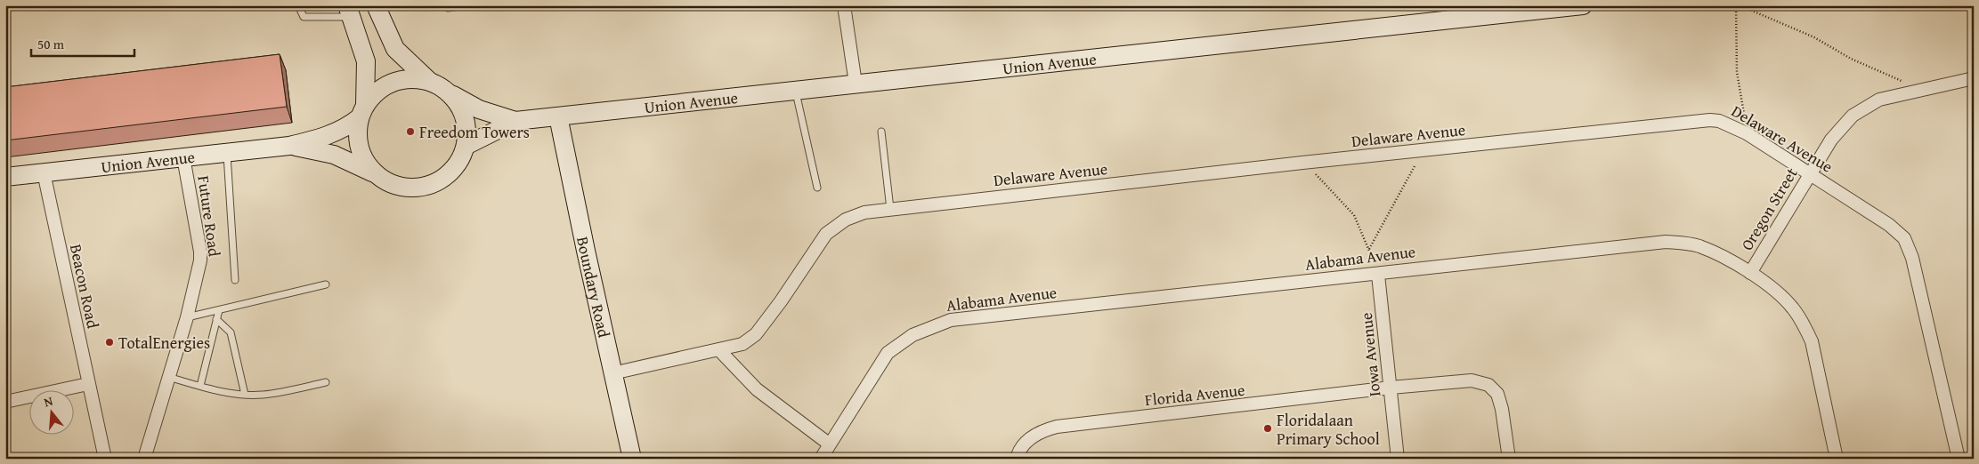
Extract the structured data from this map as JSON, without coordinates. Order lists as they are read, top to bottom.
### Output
{
  "streets": {
    "street": [
      "Union Avenue",
      "Delaware Avenue",
      "Oregon Street",
      "Future Road",
      "Alabama Avenue",
      "Beacon Road",
      "Boundary Road",
      "Iowa Avenue",
      "Florida Avenue"
    ]
  },
  "crossings": [
    ["Union Avenue", "Future Road"],
    ["Union Avenue", "Beacon Road"],
    ["Union Avenue", "Boundary Road"],
    ["Delaware Avenue", "Oregon Street"],
    ["Delaware Avenue", "Boundary Road"],
    ["Oregon Street", "Alabama Avenue"],
    ["Alabama Avenue", "Iowa Avenue"],
    ["Iowa Avenue", "Florida Avenue"]
  ],
  "places": ["Freedom Towers", "TotalEnergies", "Floridalaan Primary School"],
  "scale_bar": "50 m",
  "north": "top"
}
